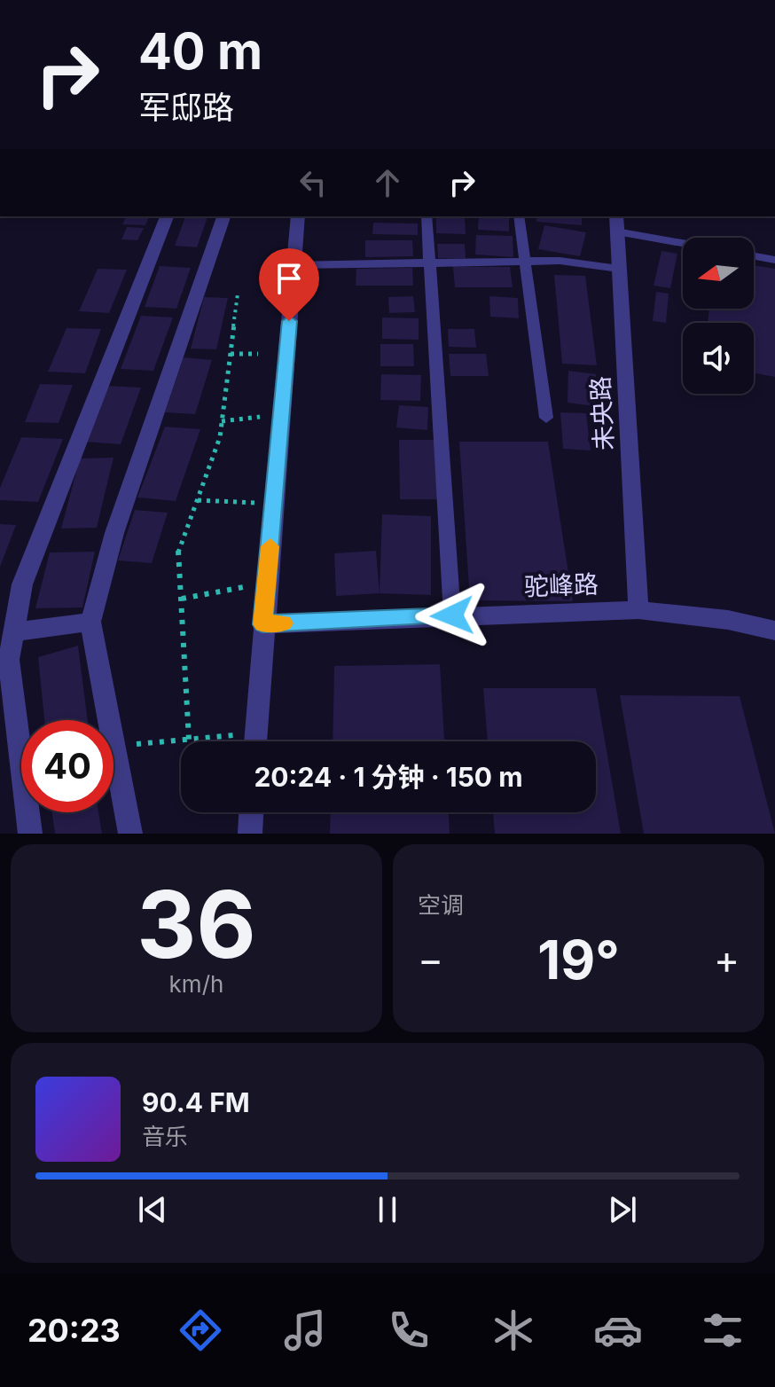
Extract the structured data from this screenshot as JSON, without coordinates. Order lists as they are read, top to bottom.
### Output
{
  "streets": {
    "street": ["未央路", "驼峰路"]
  },
  "crossings": [
    ["未央路", "驼峰路"]
  ],
  "north": "left",
  "page": {
    "turn": ["40 m", "军邸路"],
    "limit": "40",
    "trip": "20:24 · 1 分钟 · 150 m",
    "tile": [
      ["36", "km/h"],
      "空调"
    ],
    "heat": ["−", "19°", "+"],
    "song": ["90.4 FM", "音乐"],
    "tabs": "20:23"
  }
}
